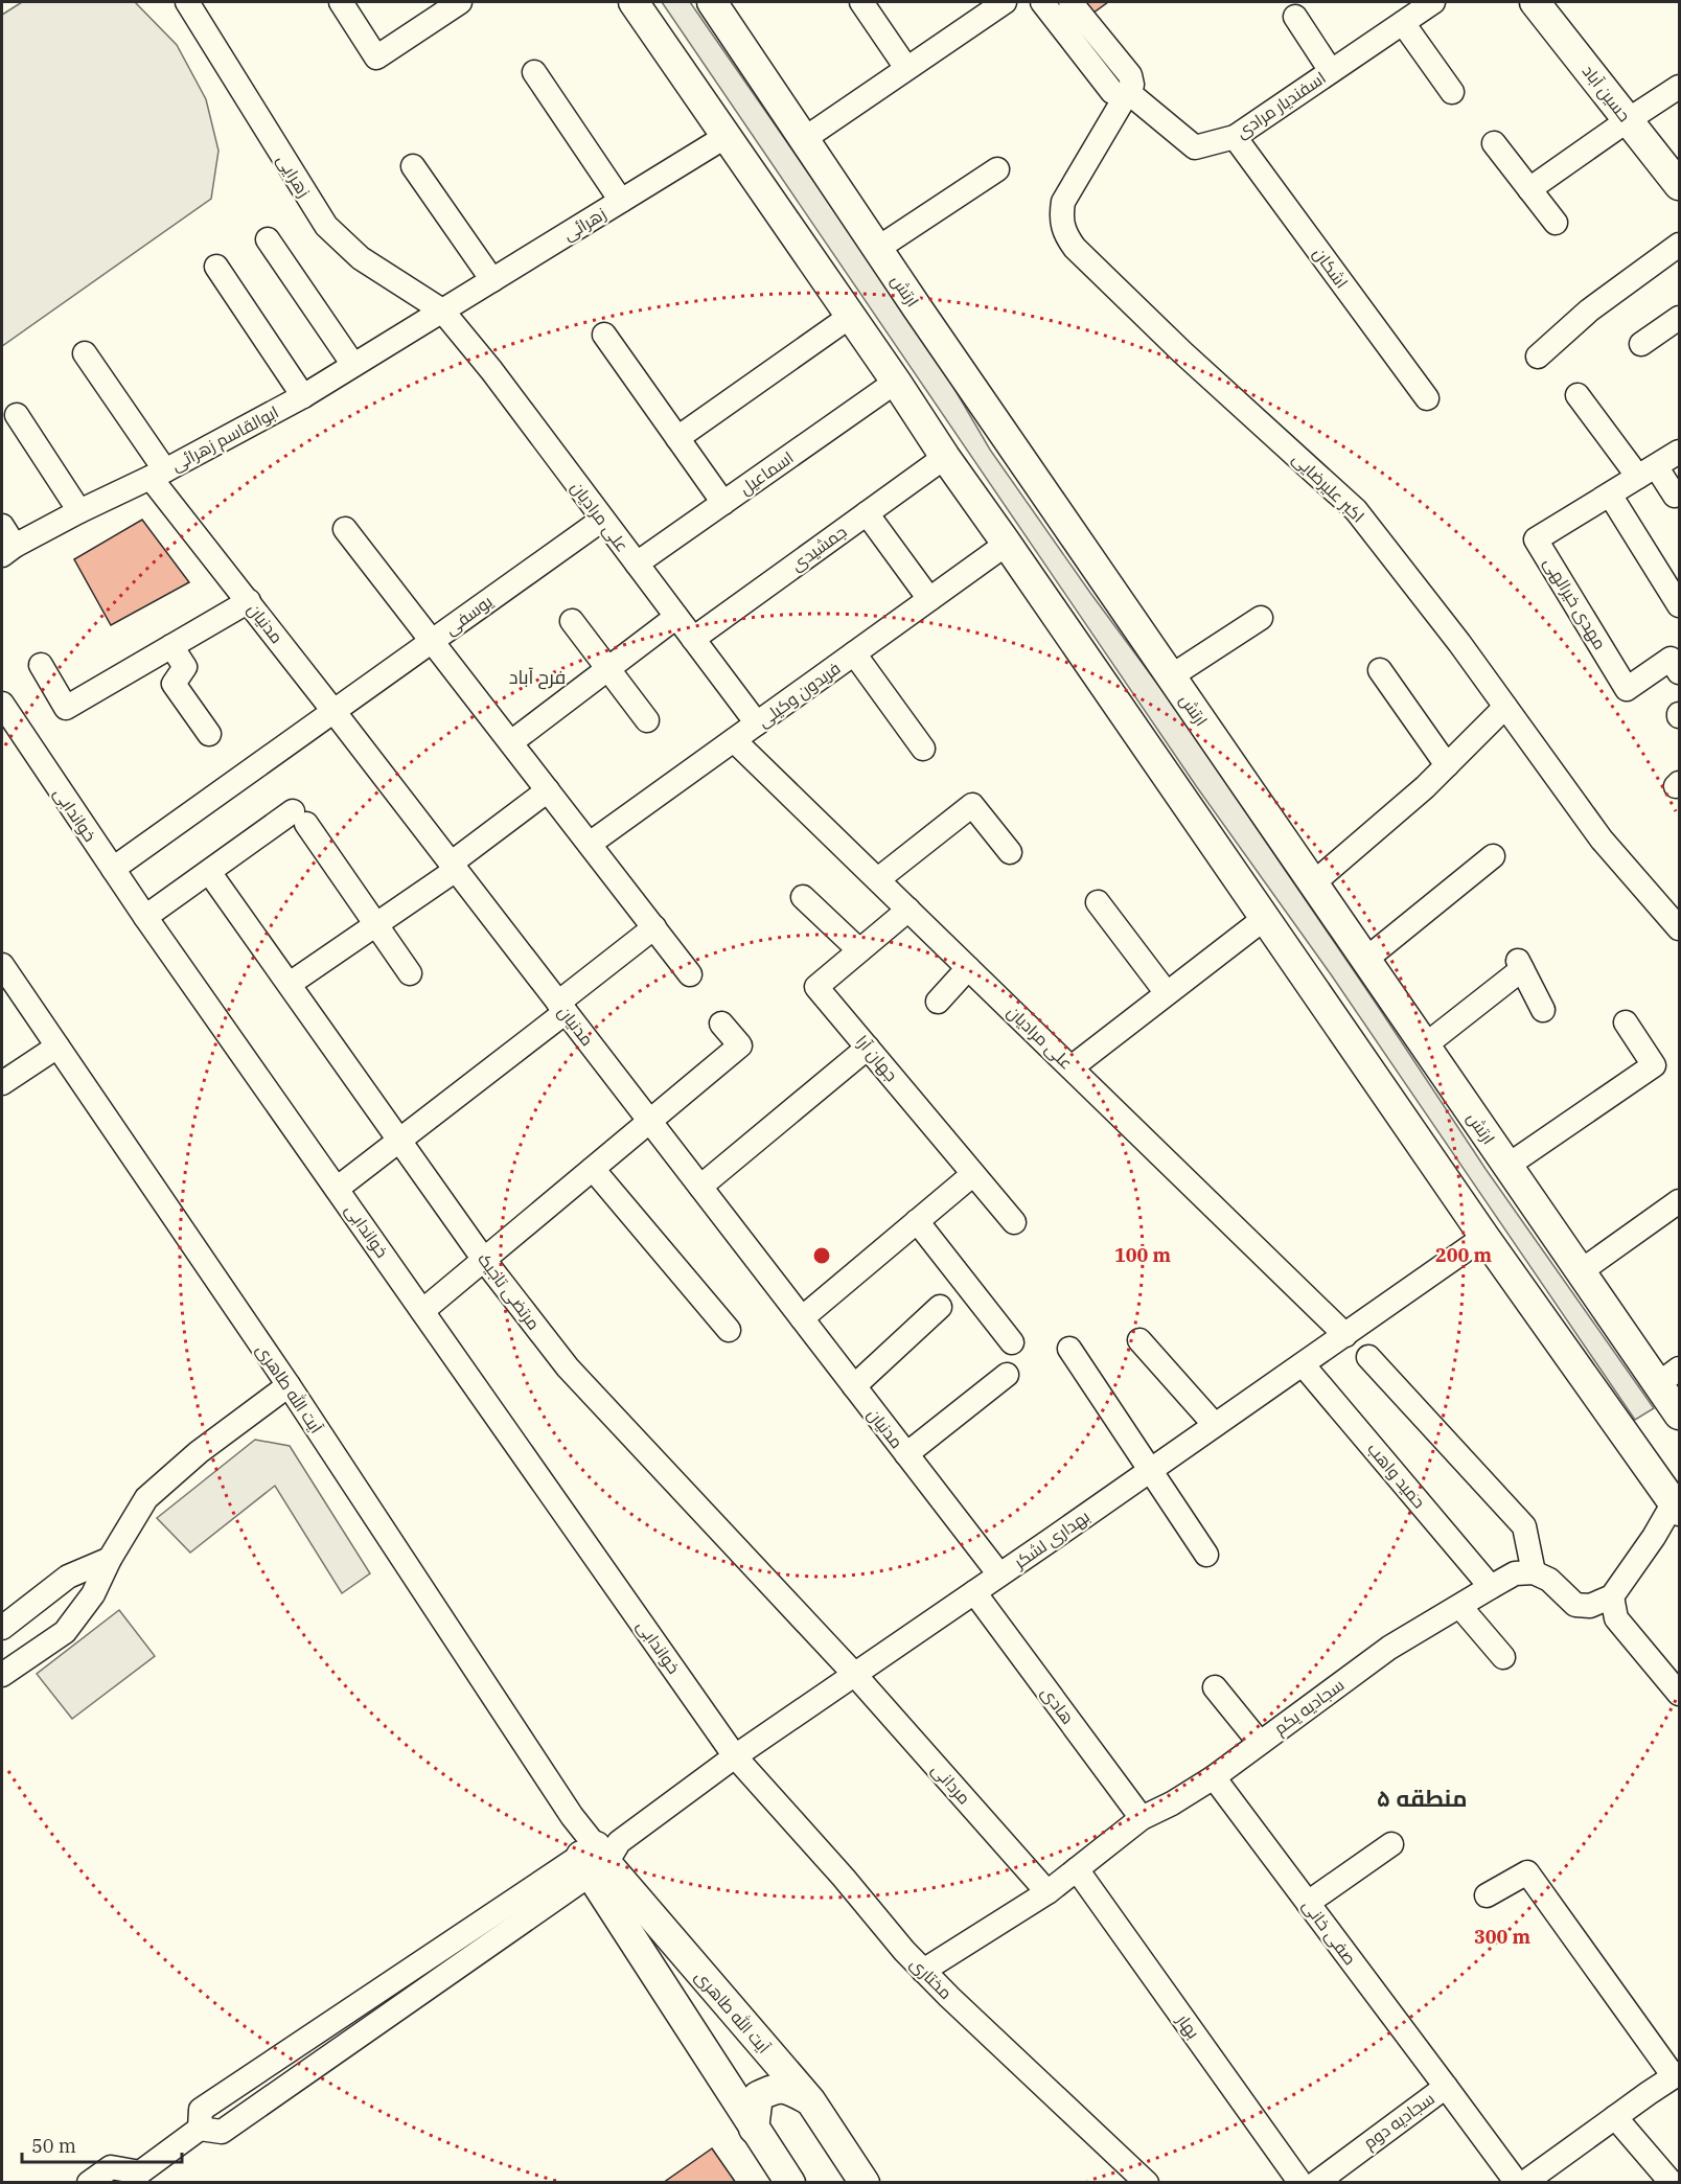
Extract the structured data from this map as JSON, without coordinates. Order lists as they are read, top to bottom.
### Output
{
  "streets": {
    "main road": ["حسین آباد", "ارتش", "آیت الله طاهری"],
    "street": [
      "اسفندیار مرادی",
      "زهرایی",
      "زهرائی",
      "اشکان",
      "ابوالقاسم زهرائی",
      "اسماعیل",
      "اکبر علیرضایی",
      "علی مرادیان",
      "جمشیدی",
      "مهدی خیرالهی",
      "یوسفی",
      "مدنیان",
      "فریدون وکیلی",
      "خواندابی",
      "جهان آرا",
      "مرتضی تاجیک",
      "حمید واهب",
      "بهداری لشکر",
      "هادی",
      "سجادیه یکم",
      "مردانی",
      "صفی خانی",
      "مختاری",
      "بهار",
      "سجادیه دوم"
    ]
  },
  "crossings": [
    ["اسفندیار مرادی", "اشکان"],
    ["اسفندیار مرادی", "اکبر علیرضایی"],
    ["زهرایی", "زهرائی"],
    ["زهرایی", "ابوالقاسم زهرائی"],
    ["زهرایی", "علی مرادیان"],
    ["زهرائی", "ابوالقاسم زهرائی"],
    ["زهرائی", "علی مرادیان"],
    ["ابوالقاسم زهرائی", "علی مرادیان"],
    ["ابوالقاسم زهرائی", "مدنیان"],
    ["اسماعیل", "علی مرادیان"],
    ["علی مرادیان", "جمشیدی"],
    ["علی مرادیان", "یوسفی"],
    ["علی مرادیان", "فریدون وکیلی"],
    ["علی مرادیان", "جهان آرا"],
    ["علی مرادیان", "بهداری لشکر"],
    ["یوسفی", "مدنیان"],
    ["یوسفی", "خواندابی"],
    ["مدنیان", "بهداری لشکر"],
    ["خواندابی", "بهداری لشکر"],
    ["خواندابی", "مختاری"],
    ["مرتضی تاجیک", "بهداری لشکر"],
    ["مرتضی تاجیک", "مردانی"],
    ["آیت الله طاهری", "بهداری لشکر"],
    ["حمید واهب", "بهداری لشکر"],
    ["حمید واهب", "سجادیه یکم"],
    ["بهداری لشکر", "هادی"],
    ["بهداری لشکر", "مردانی"],
    ["بهداری لشکر", "مختاری"],
    ["هادی", "سجادیه یکم"],
    ["سجادیه یکم", "مردانی"],
    ["سجادیه یکم", "صفی خانی"],
    ["سجادیه یکم", "مختاری"],
    ["سجادیه یکم", "بهار"],
    ["صفی خانی", "سجادیه دوم"]
  ],
  "districts": ["فرح آباد", "منطقه ۵"],
  "scale_bar": "50 m",
  "rings": ["100 m", "200 m", "300 m"]
}
